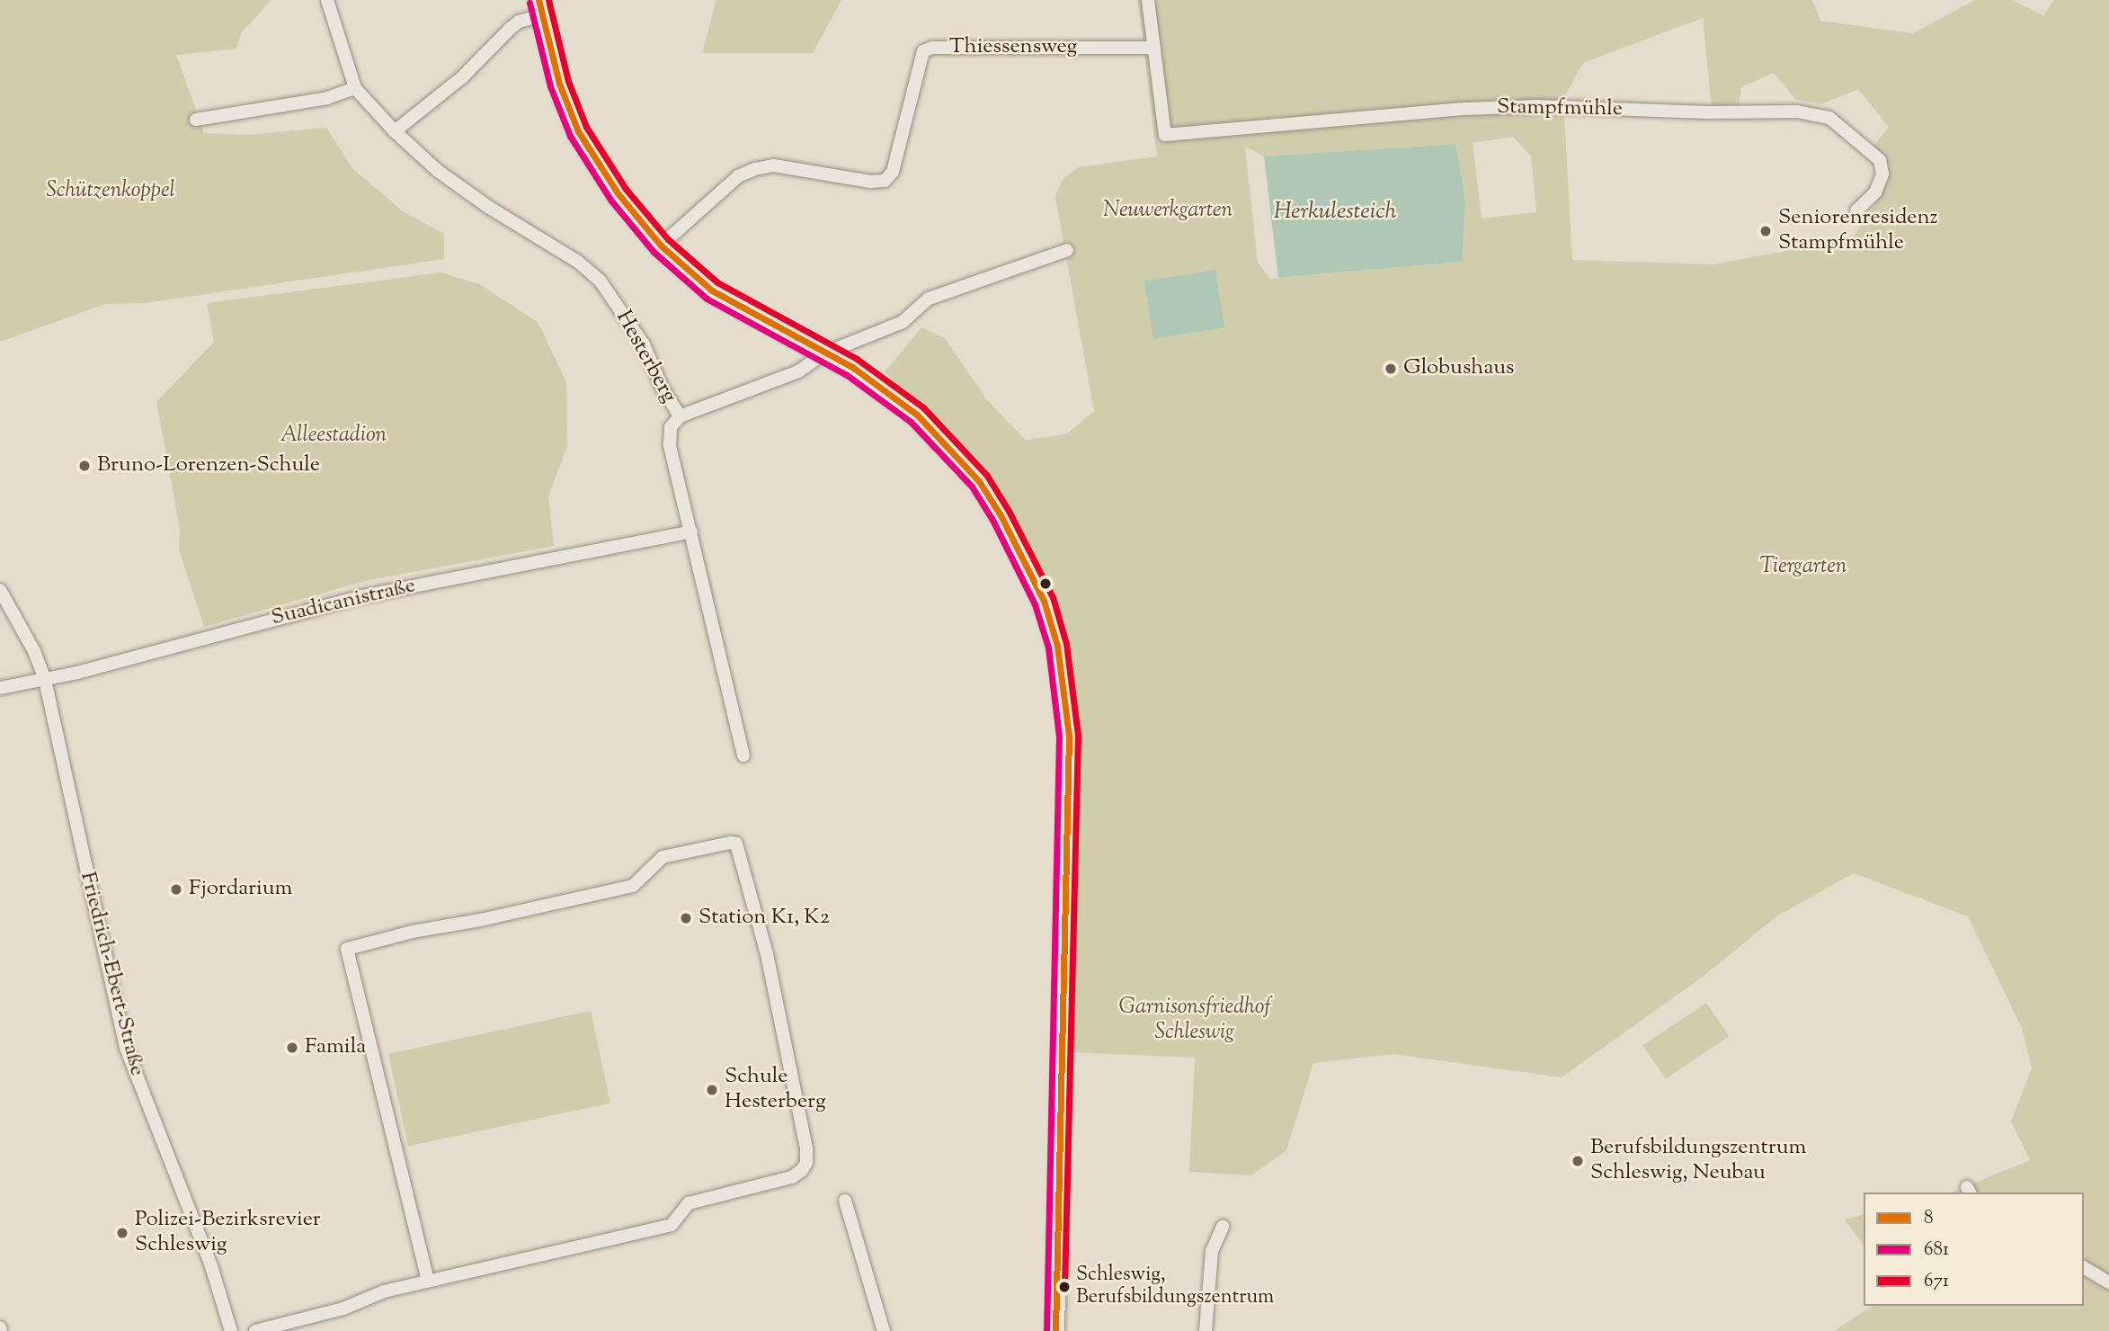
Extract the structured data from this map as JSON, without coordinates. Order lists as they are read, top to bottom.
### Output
{
  "streets": {
    "street": [
      "Thiessensweg",
      "Stampfmühle",
      "Hesterberg",
      "Suadicanistraße",
      "Friedrich-Ebert-Straße"
    ]
  },
  "crossings": [
    ["Thiessensweg", "Stampfmühle"],
    ["Hesterberg", "Suadicanistraße"],
    ["Suadicanistraße", "Friedrich-Ebert-Straße"]
  ],
  "water": ["Herkulesteich"],
  "parks": [
    "Schützenkoppel",
    "Neuwerkgarten",
    "Alleestadion",
    "Tiergarten",
    "Garnisonsfriedhof Schleswig"
  ],
  "places": [
    "Seniorenresidenz Stampfmühle",
    "Globushaus",
    "Bruno-Lorenzen-Schule",
    "Fjordarium",
    "Station K1, K2",
    "Famila",
    "Schule Hesterberg",
    "Berufsbildungszentrum Schleswig, Neubau",
    "Polizei-Bezirksrevier Schleswig",
    "Schleswig, Berufsbildungszentrum"
  ],
  "lines": ["transit line 8", "transit line 671", "transit line 681"],
  "legend": ["8", "681", "671"]
}
